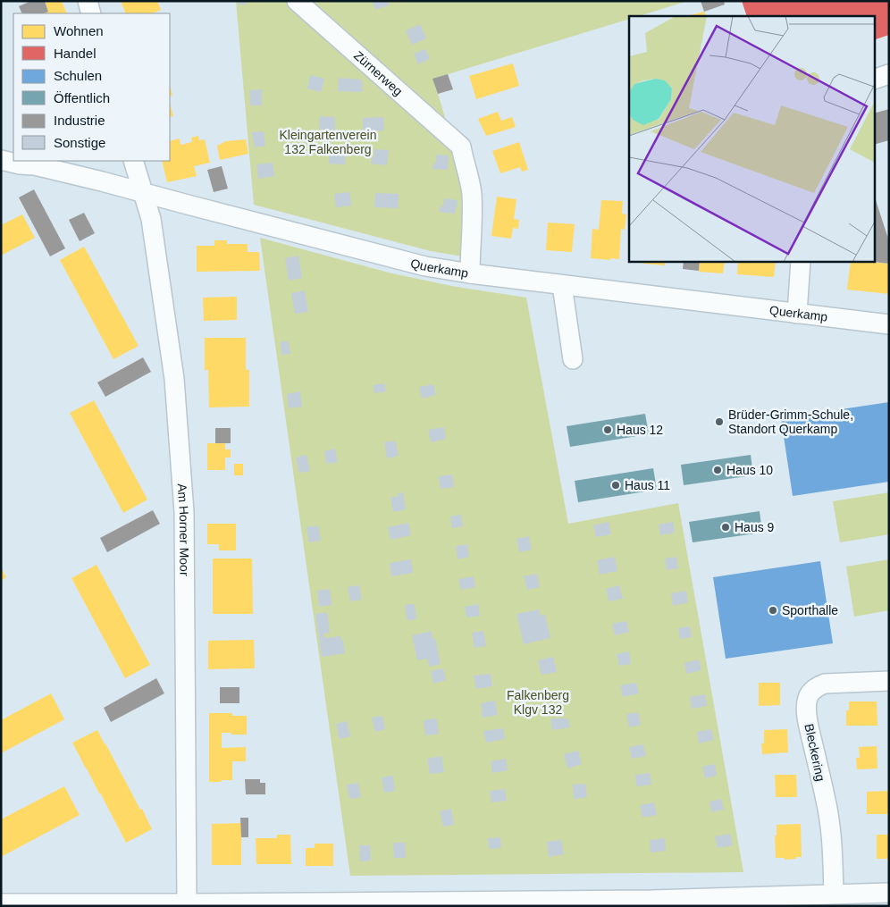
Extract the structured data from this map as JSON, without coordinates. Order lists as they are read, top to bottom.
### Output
{
  "streets": {
    "street": [
      "Zürnerweg",
      "Querkamp",
      "Am Horner Moor",
      "Bleckering"
    ]
  },
  "crossings": [
    ["Querkamp", "Am Horner Moor"]
  ],
  "parks": ["Kleingartenverein 132 Falkenberg", "Falkenberg Klgv 132"],
  "places": [
    "Brüder-Grimm-Schule, Standort Querkamp",
    "Haus 12",
    "Haus 10",
    "Haus 11",
    "Haus 9",
    "Sporthalle"
  ],
  "legend": [
    "Wohnen",
    "Handel",
    "Schulen",
    "Öffentlich",
    "Industrie",
    "Sonstige"
  ]
}
